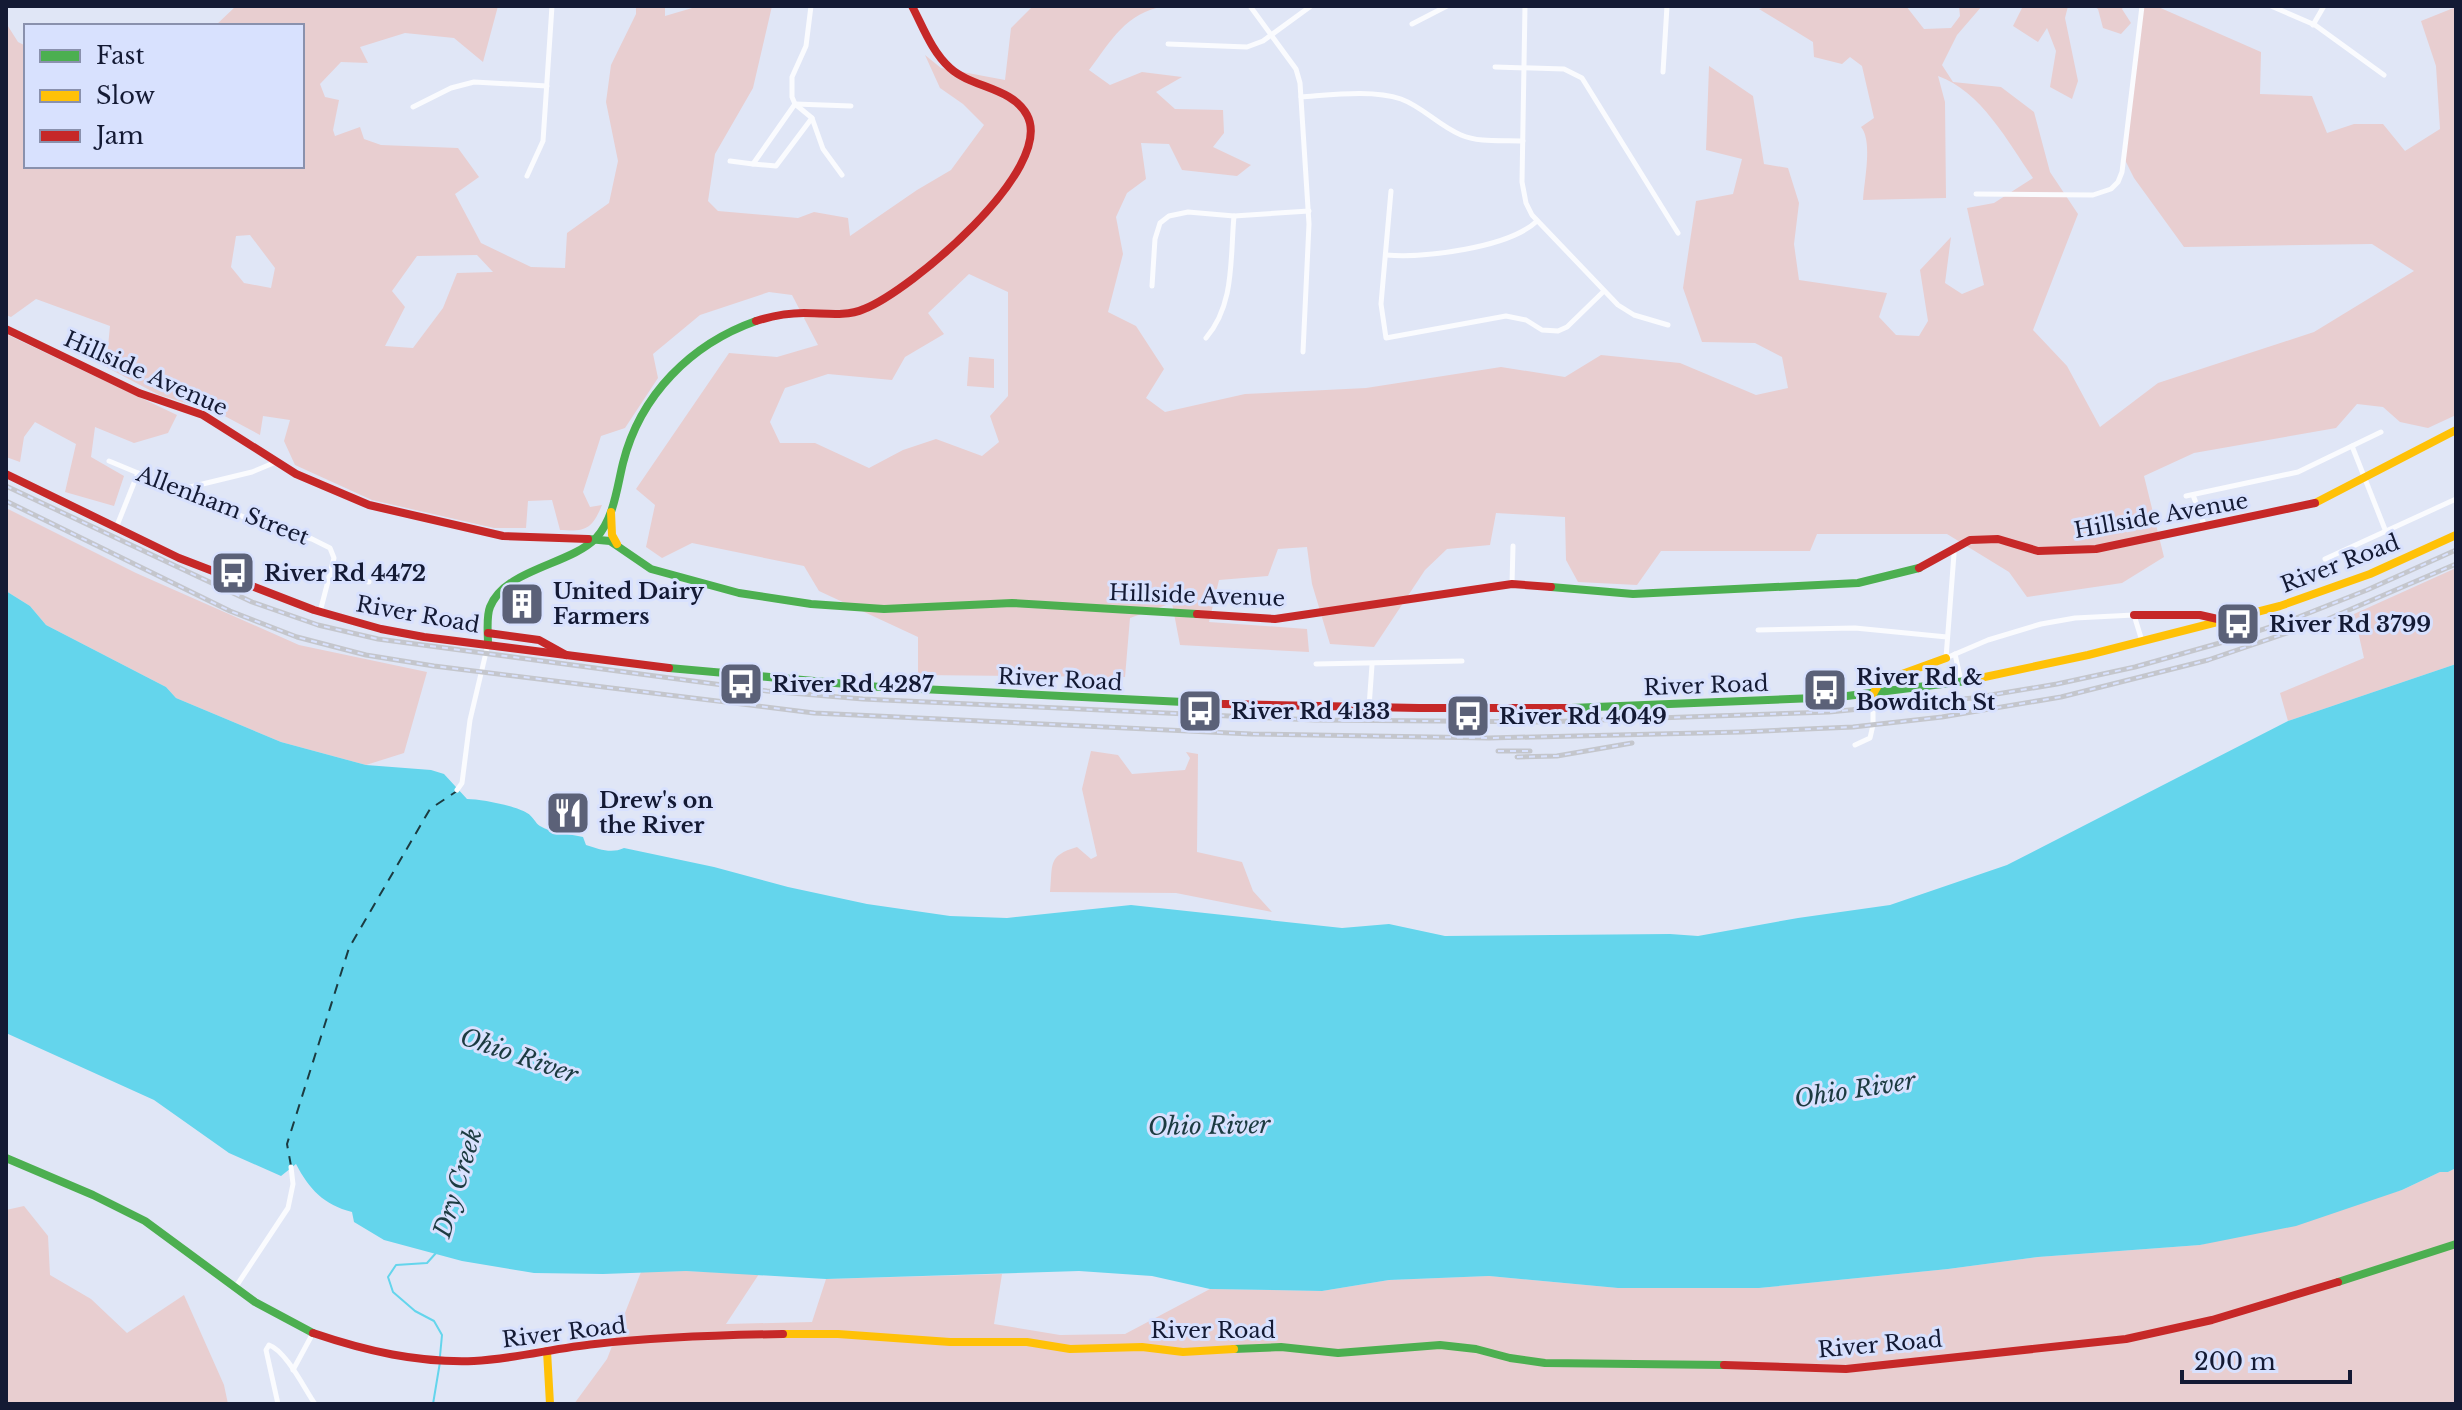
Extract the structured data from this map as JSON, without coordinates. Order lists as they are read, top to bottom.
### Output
{
  "streets": {
    "main road": ["Hillside Avenue", "River Road"],
    "street": ["Allenham Street"]
  },
  "water": ["Ohio River", "Dry Creek"],
  "places": {
    "bus stop": [
      "River Rd 4472",
      "River Rd 3799",
      "River Rd 4287",
      "River Rd & Bowditch St",
      "River Rd 4133",
      "River Rd 4049"
    ],
    "building": ["United Dairy Farmers"],
    "restaurant": ["Drew's on the River"]
  },
  "legend": ["Fast", "Slow", "Jam"],
  "scale_bar": "200 m"
}
